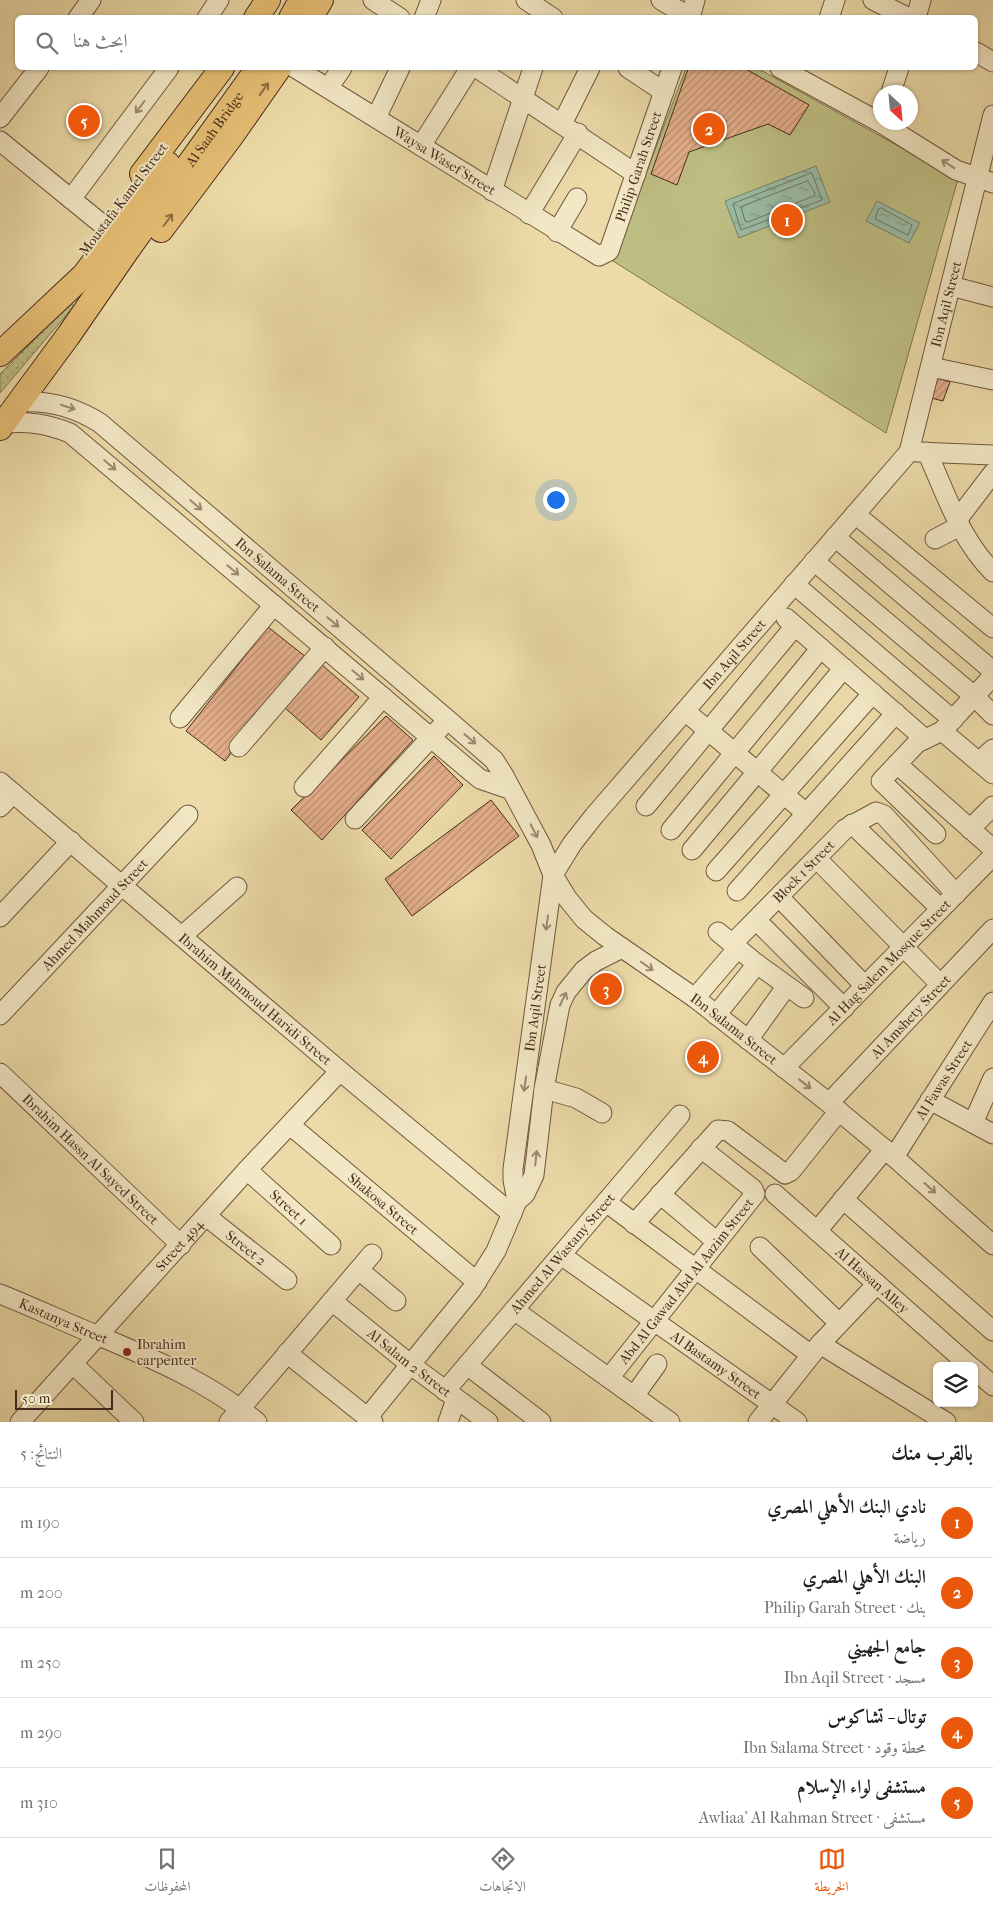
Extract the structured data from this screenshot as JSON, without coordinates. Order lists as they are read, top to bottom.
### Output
{
  "streets": {
    "main road": ["Al Saah Bridge", "Moustafa Kamel Street"],
    "street": [
      "Waysa Wasef Street",
      "Philip Garah Street",
      "Ibn Aqil Street",
      "Ibn Salama Street",
      "Block 1 Street",
      "Ahmed Mahmoud Street",
      "Al Hag Salem Mosque Street",
      "Ibrahim Mahmoud Haridi Street",
      "Al Amshety Street",
      "Al Fawas Street",
      "Ibrahim Hassn Al Sayed Street",
      "Shakosa Street",
      "Street 1",
      "Street 494",
      "Street 2",
      "Ahmed Al Wastany Street",
      "Al Hassan Alley",
      "Abd Al Gawad Abd Al Aazim Street",
      "Kastanya Street",
      "Al Salam 2 Street",
      "Al Bastamy Street"
    ]
  },
  "crossings": [
    ["Al Saah Bridge", "Moustafa Kamel Street"],
    ["Waysa Wasef Street", "Philip Garah Street"],
    ["Ibn Aqil Street", "Ibn Salama Street"],
    ["Ibn Aqil Street", "Ibrahim Mahmoud Haridi Street"],
    ["Ibn Aqil Street", "Shakosa Street"],
    ["Ibn Aqil Street", "Al Salam 2 Street"],
    ["Ibn Salama Street", "Block 1 Street"],
    ["Ibn Salama Street", "Al Hag Salem Mosque Street"],
    ["Ibn Salama Street", "Al Amshety Street"],
    ["Ibn Salama Street", "Al Fawas Street"],
    ["Block 1 Street", "Al Hag Salem Mosque Street"],
    ["Ahmed Mahmoud Street", "Ibrahim Mahmoud Haridi Street"],
    ["Ibrahim Mahmoud Haridi Street", "Street 494"],
    ["Al Amshety Street", "Abd Al Gawad Abd Al Aazim Street"],
    ["Al Fawas Street", "Al Hassan Alley"],
    ["Ibrahim Hassn Al Sayed Street", "Street 494"],
    ["Shakosa Street", "Street 494"],
    ["Street 1", "Street 494"],
    ["Street 494", "Street 2"],
    ["Street 494", "Kastanya Street"],
    ["Ahmed Al Wastany Street", "Al Salam 2 Street"],
    ["Ahmed Al Wastany Street", "Al Bastamy Street"],
    ["Abd Al Gawad Abd Al Aazim Street", "Al Bastamy Street"]
  ],
  "places": ["Ibrahim carpenter"],
  "scale_bar": "50 m",
  "north": "bottom right",
  "page": {
    "search": "ابحث هنا",
    "pins": [
      "5",
      "2",
      "1",
      "3",
      "4"
    ],
    "scale": "50 m",
    "heading": ["بالقرب منك", "النتائج: 5"],
    "list": [
      {
        "mark": "1",
        "name": "نادي البنك الأهلي المصري",
        "note": "رياضة",
        "value": "190 m"
      },
      {
        "mark": "2",
        "name": "البنك الأهلي المصري",
        "note": "بنك · Philip Garah Street",
        "value": "200 m"
      },
      {
        "mark": "3",
        "name": "جامع الجهيني",
        "note": "مسجد · Ibn Aqil Street",
        "value": "250 m"
      },
      {
        "mark": "4",
        "name": "توتال - تشاكوس",
        "note": "محطة وقود · Ibn Salama Street",
        "value": "290 m"
      },
      {
        "mark": "5",
        "name": "مستشفى لواء الإسلام",
        "note": "مستشفى · Awliaa' Al Rahman Street",
        "value": "310 m"
      }
    ],
    "nav": ["الخريطة", "الاتجاهات", "المحفوظات"]
  }
}
